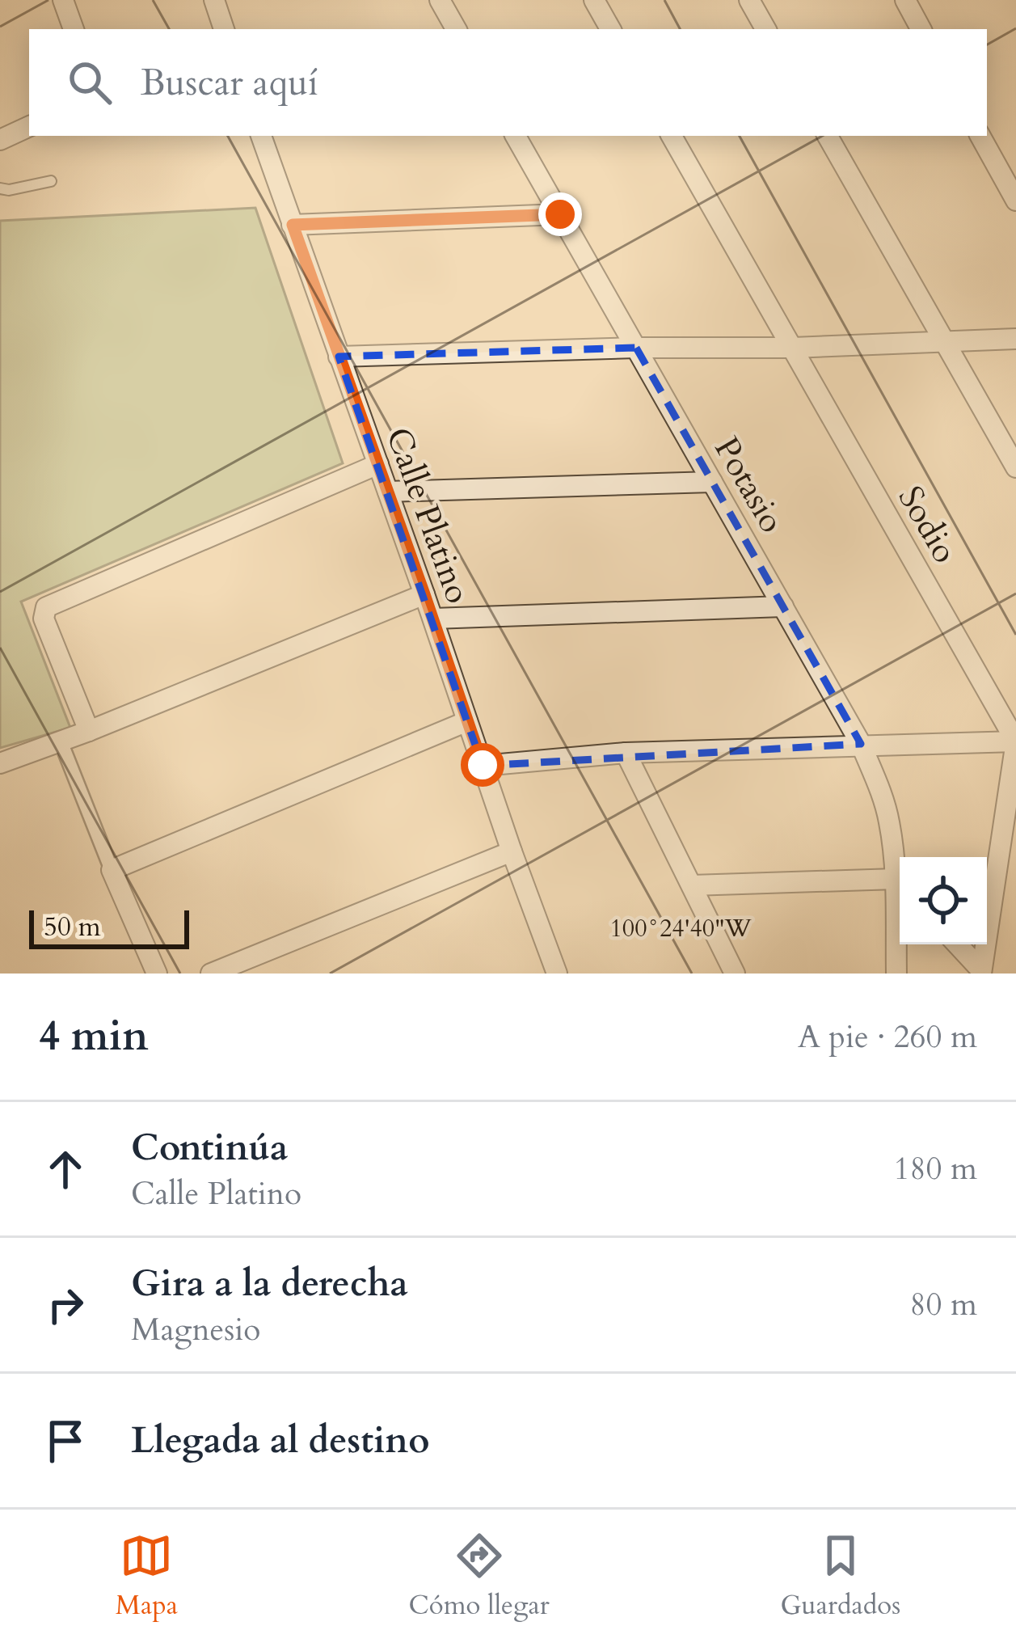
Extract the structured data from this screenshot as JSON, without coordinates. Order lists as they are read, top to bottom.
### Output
{
  "streets": {
    "street": ["Potasio", "Calle Platino", "Sodio"]
  },
  "scale_bar": "50 m",
  "page": {
    "search": "Buscar aquí",
    "scale": "50 m",
    "heading": ["4 min", "A pie · 260 m"],
    "list": [
      ["Continúa", "Calle Platino", "180 m"],
      ["Gira a la derecha", "Magnesio", "80 m"],
      "Llegada al destino"
    ],
    "nav": ["Mapa", "Cómo llegar", "Guardados"]
  },
  "coordinates": ["100°24'40\"W"]
}
